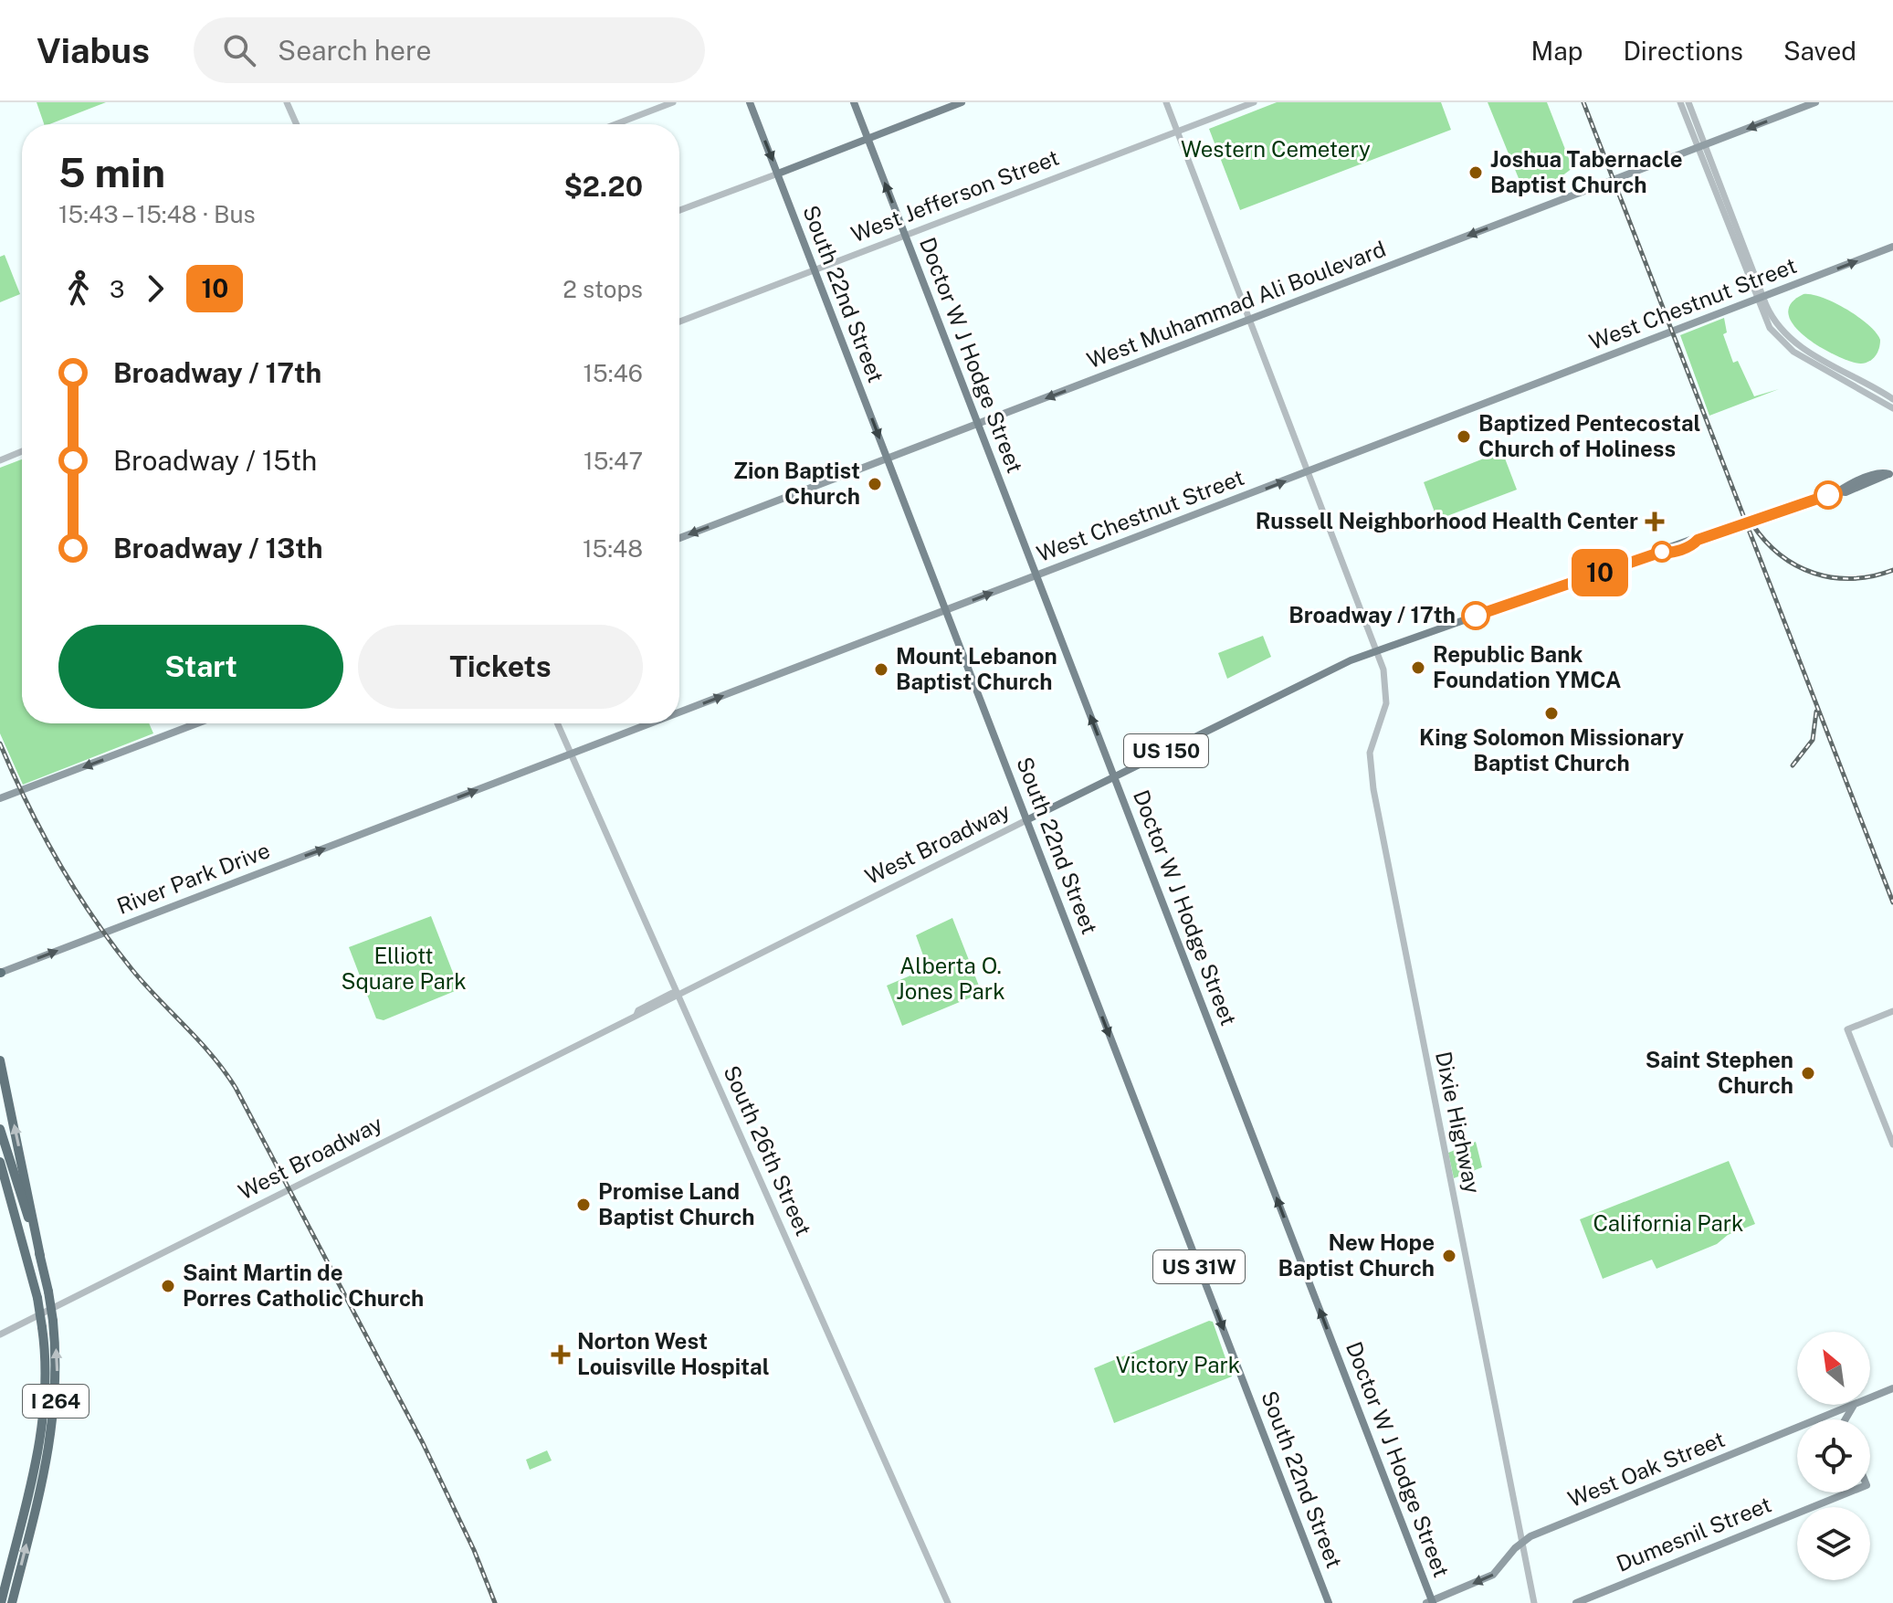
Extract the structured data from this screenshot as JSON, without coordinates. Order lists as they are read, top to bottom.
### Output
{
  "streets": {
    "highway": ["I 264"],
    "main road": [
      "South 22nd Street",
      "West Chestnut Street",
      "West Muhammad Ali Boulevard",
      "Doctor W J Hodge Street",
      "US 150",
      "West Broadway",
      "River Park Drive",
      "US 31W",
      "West Oak Street",
      "Dumesnil Street"
    ],
    "street": ["West Jefferson Street", "Dixie Highway", "South 26th Street"]
  },
  "crossings": [
    ["West Jefferson Street", "South 22nd Street"],
    ["West Jefferson Street", "Doctor W J Hodge Street"],
    ["West Jefferson Street", "Dixie Highway"],
    ["South 22nd Street", "West Chestnut Street"],
    ["South 22nd Street", "West Muhammad Ali Boulevard"],
    ["South 22nd Street", "West Broadway"],
    ["West Chestnut Street", "Doctor W J Hodge Street"],
    ["West Chestnut Street", "River Park Drive"],
    ["West Chestnut Street", "Dixie Highway"],
    ["West Chestnut Street", "South 26th Street"],
    ["West Muhammad Ali Boulevard", "Doctor W J Hodge Street"],
    ["West Muhammad Ali Boulevard", "Dixie Highway"],
    ["Doctor W J Hodge Street", "West Broadway"],
    ["Doctor W J Hodge Street", "West Oak Street"],
    ["West Broadway", "Dixie Highway"],
    ["West Broadway", "South 26th Street"],
    ["Dixie Highway", "West Oak Street"]
  ],
  "one_way": [
    "South 22nd Street",
    "West Chestnut Street",
    "West Muhammad Ali Boulevard",
    "Doctor W J Hodge Street",
    "River Park Drive"
  ],
  "parks": [
    "Western Cemetery",
    "Elliott Square Park",
    "Alberta O. Jones Park",
    "California Park",
    "Victory Park"
  ],
  "places": {
    "other": [
      "Joshua Tabernacle Baptist Church",
      "Baptized Pentecostal Church of Holiness",
      "Zion Baptist Church",
      "Broadway / 17th",
      "Republic Bank Foundation YMCA",
      "Mount Lebanon Baptist Church",
      "King Solomon Missionary Baptist Church",
      "Saint Stephen Church",
      "Promise Land Baptist Church",
      "New Hope Baptist Church",
      "Saint Martin de Porres Catholic Church"
    ],
    "health": ["Russell Neighborhood Health Center", "Norton West Louisville Hospital"]
  },
  "lines": ["bus line 10"],
  "north": "top left",
  "page": {
    "header": "Viabus",
    "search": "Search here",
    "nav": ["Map", "Directions", "Saved"],
    "on_map": "10",
    "heading": ["5 min", "15:43 – 15:48 · Bus", "$2.20"],
    "legs": ["3", "10", "2 stops"],
    "list": [
      {
        "name": "Broadway / 17th",
        "value": "15:46"
      },
      {
        "name": "Broadway / 15th",
        "value": "15:47"
      },
      {
        "name": "Broadway / 13th",
        "value": "15:48"
      }
    ],
    "buttons": ["Start", "Tickets"]
  }
}
